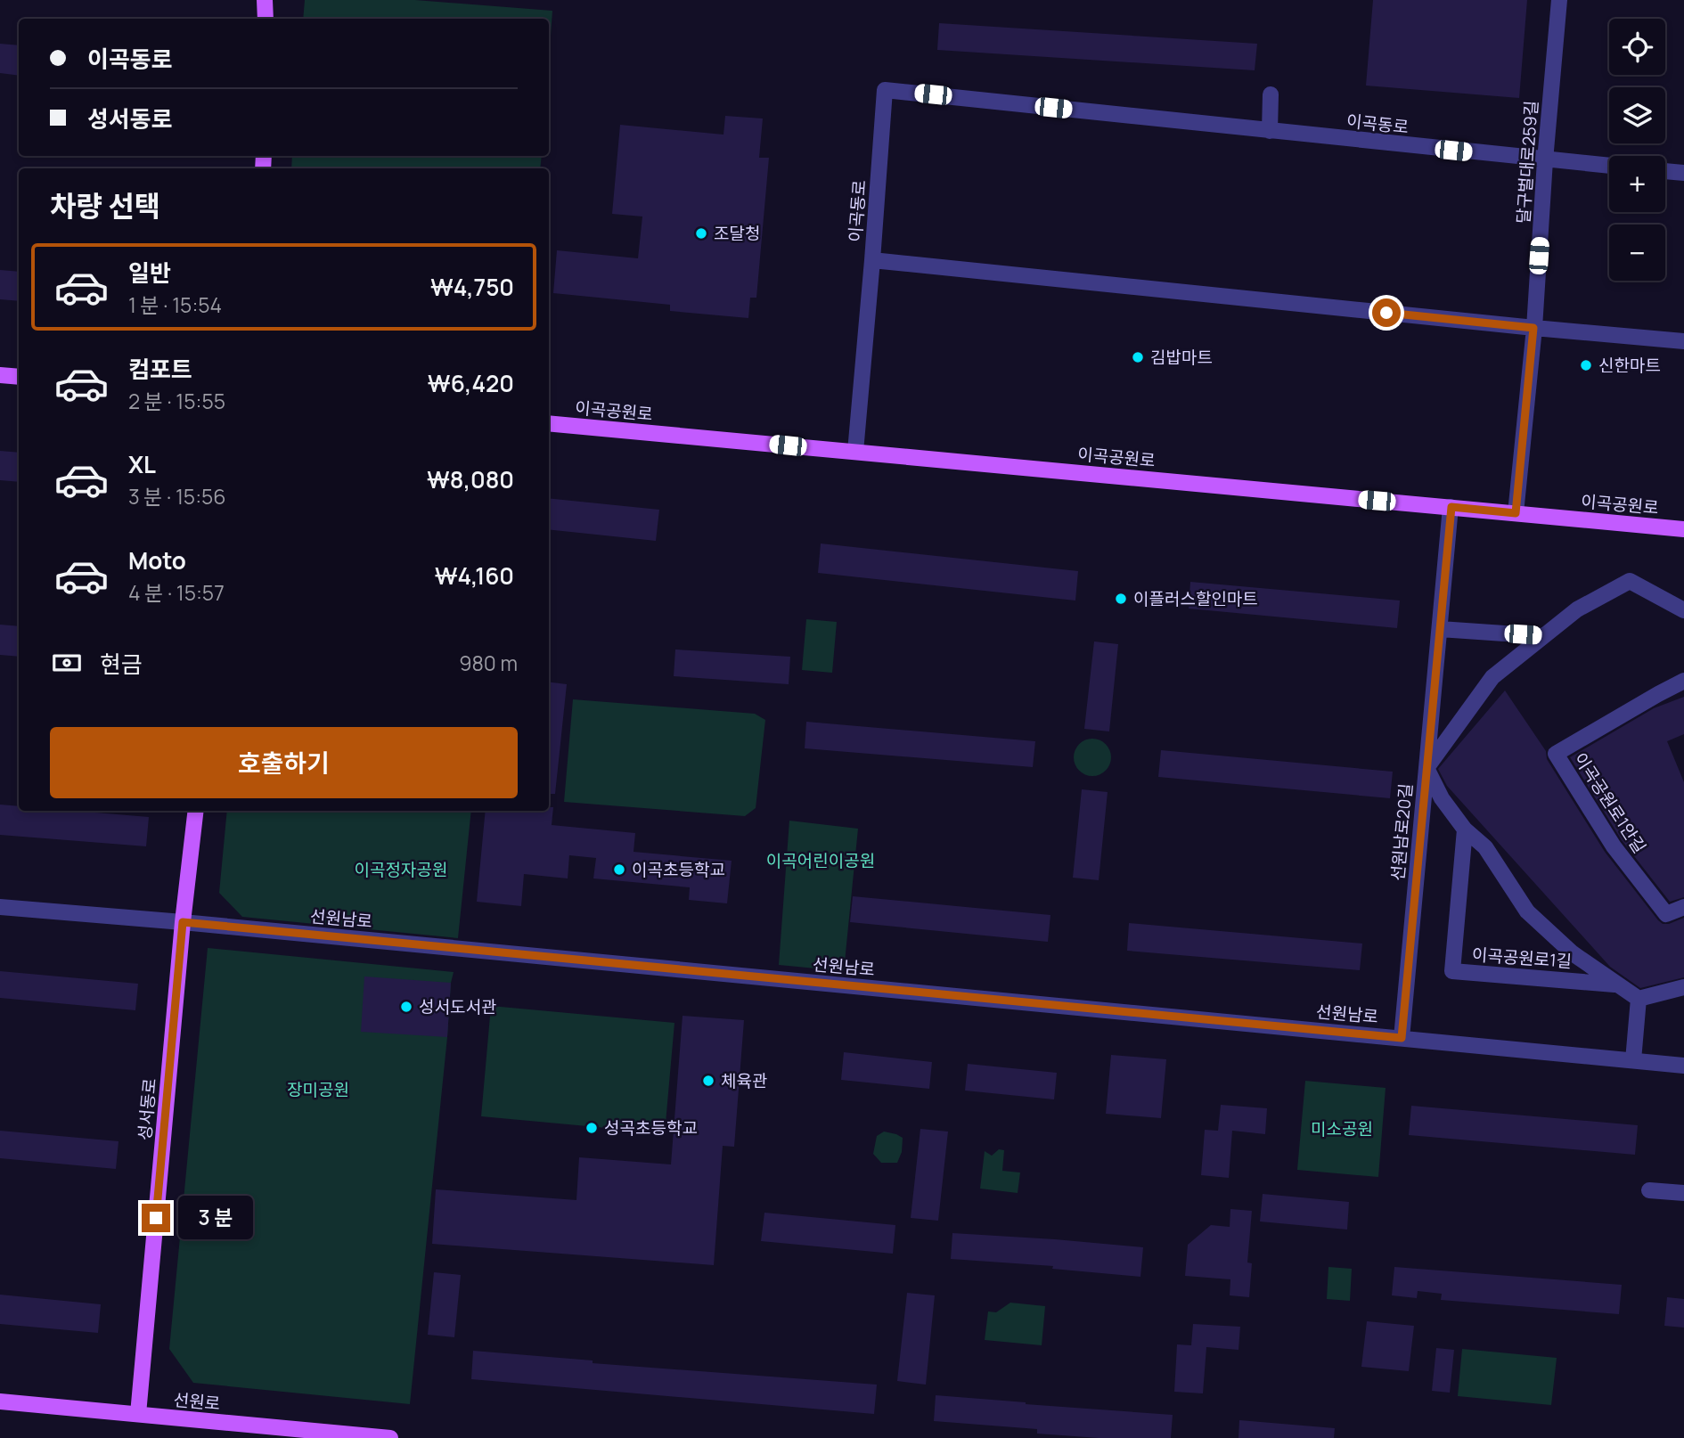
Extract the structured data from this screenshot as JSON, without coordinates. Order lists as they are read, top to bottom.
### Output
{
  "streets": {
    "main road": ["이곡공원로", "성서동로", "선원로"],
    "street": [
      "이곡동로",
      "달구벌대로259길",
      "이곡공원로1안길",
      "선원남로20길",
      "선원남로",
      "이곡공원로1길"
    ]
  },
  "crossings": [
    ["이곡동로", "달구벌대로259길"],
    ["달구벌대로259길", "이곡공원로"],
    ["이곡공원로", "선원남로20길"],
    ["선원남로20길", "선원남로"],
    ["선원남로20길", "이곡공원로1길"],
    ["선원남로", "성서동로"],
    ["성서동로", "선원로"]
  ],
  "parks": [
    "이곡어린이공원",
    "이곡정자공원",
    "장미공원",
    "미소공원"
  ],
  "places": [
    "조달청",
    "김밥마트",
    "신한마트",
    "이플러스할인마트",
    "이곡초등학교",
    "성서도서관",
    "체육관",
    "성곡초등학교"
  ],
  "page": {
    "map_buttons": ["+", "−"],
    "banner": ["이곡동로", "성서동로"],
    "heading": "차량 선택",
    "list": [
      {
        "name": "일반",
        "note": "1 분 · 15:54",
        "value": "₩4,750"
      },
      {
        "name": "컴포트",
        "note": "2 분 · 15:55",
        "value": "₩6,420"
      },
      {
        "name": "XL",
        "note": "3 분 · 15:56",
        "value": "₩8,080"
      },
      {
        "name": "Moto",
        "note": "4 분 · 15:57",
        "value": "₩4,160"
      }
    ],
    "pay": ["현금", "980 m"],
    "buttons": "호출하기",
    "bubble": "3 분"
  }
}
